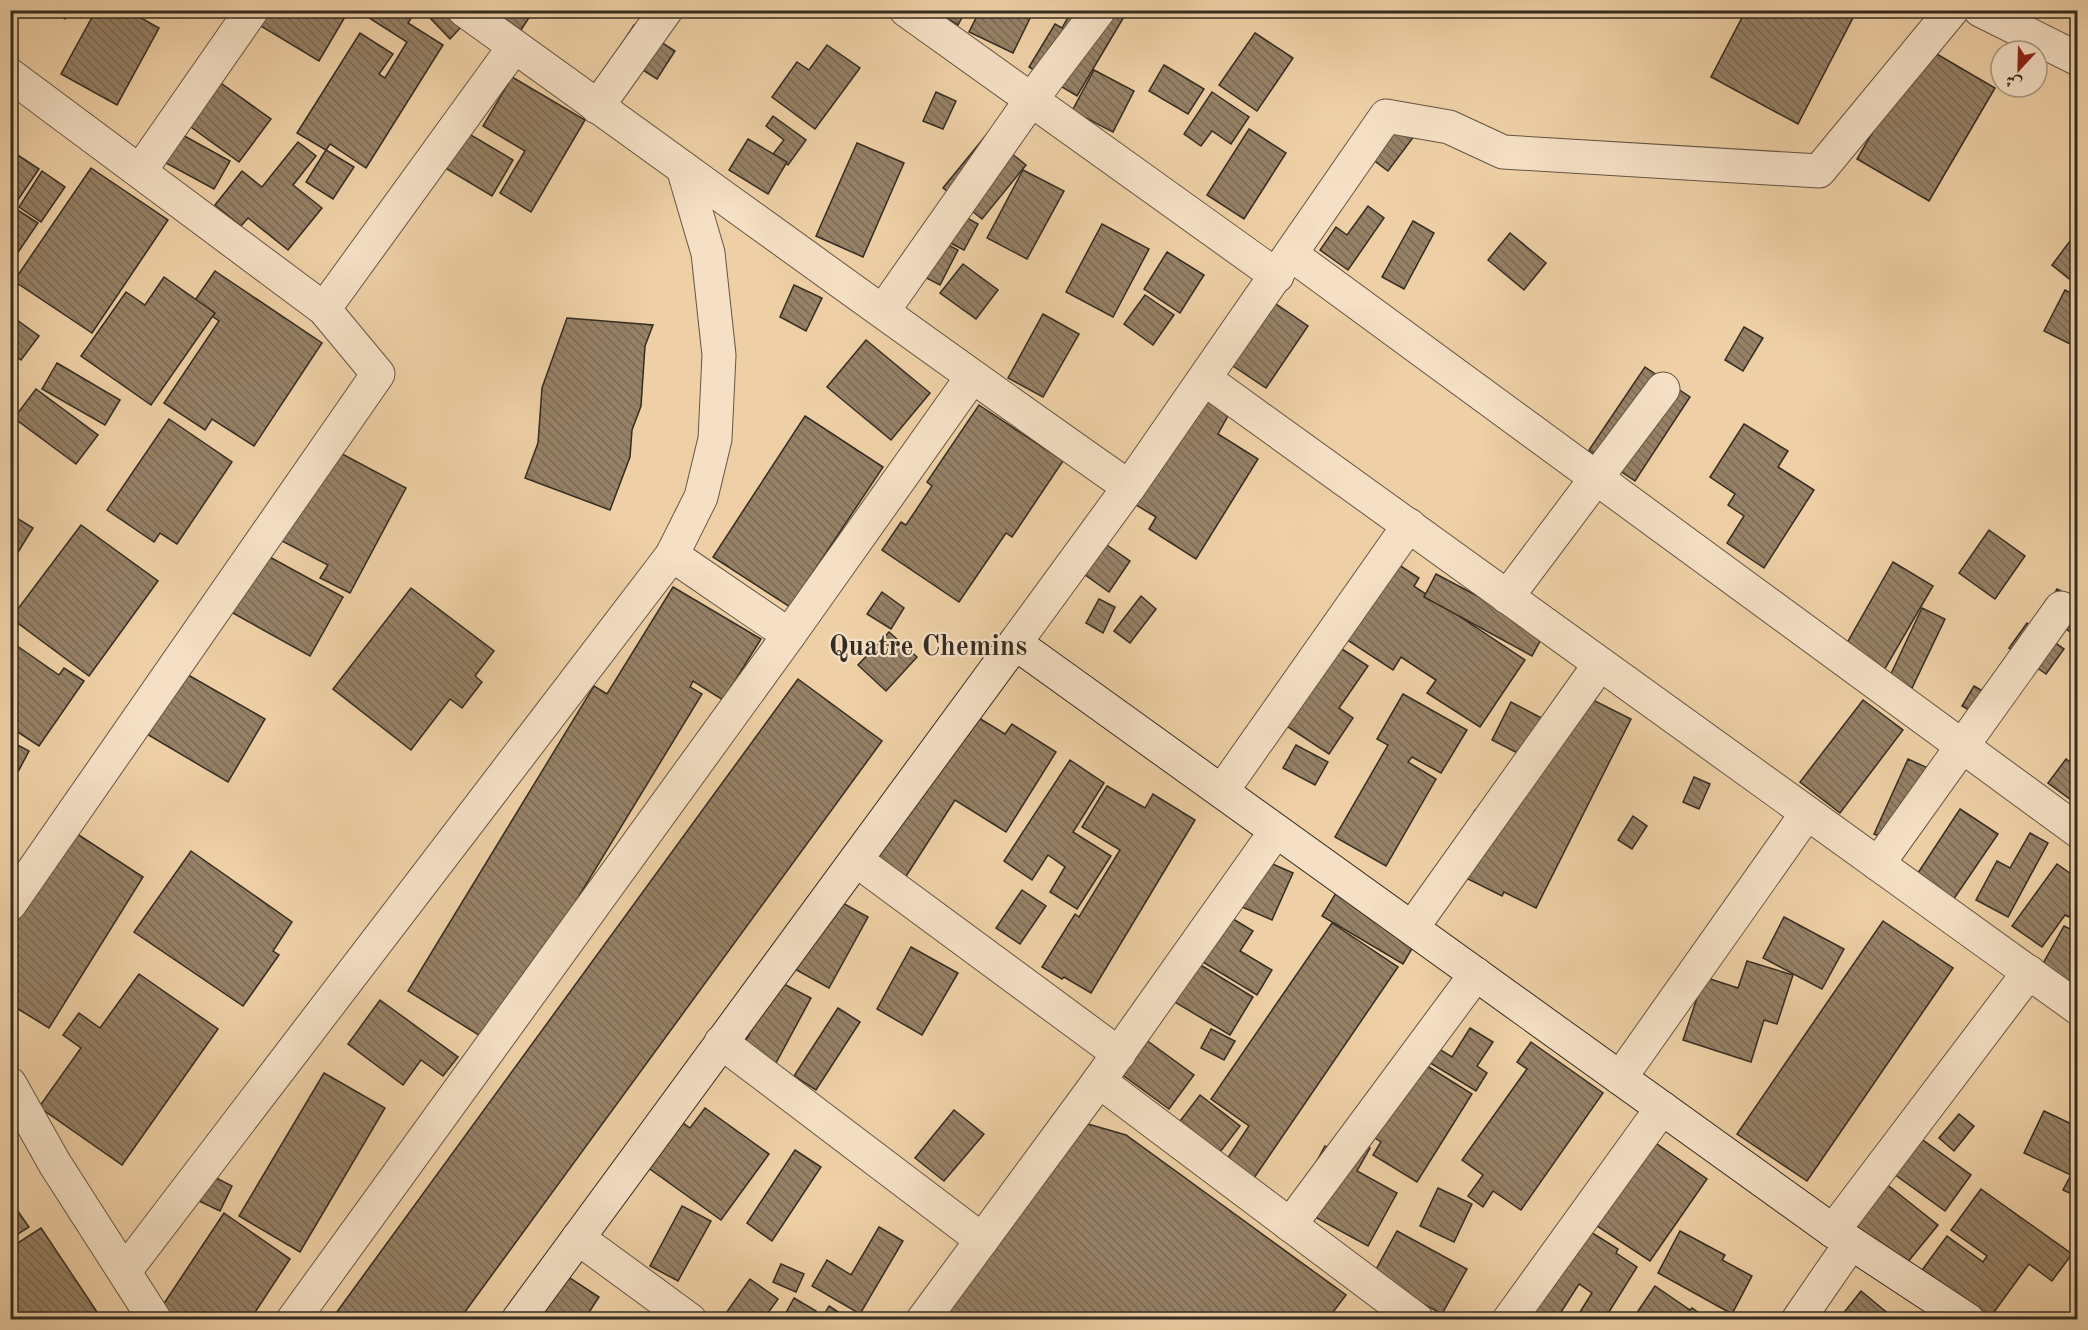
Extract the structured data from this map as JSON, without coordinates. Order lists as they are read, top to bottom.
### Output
{
  "districts": ["Quatre Chemins"],
  "north": "bottom"
}
